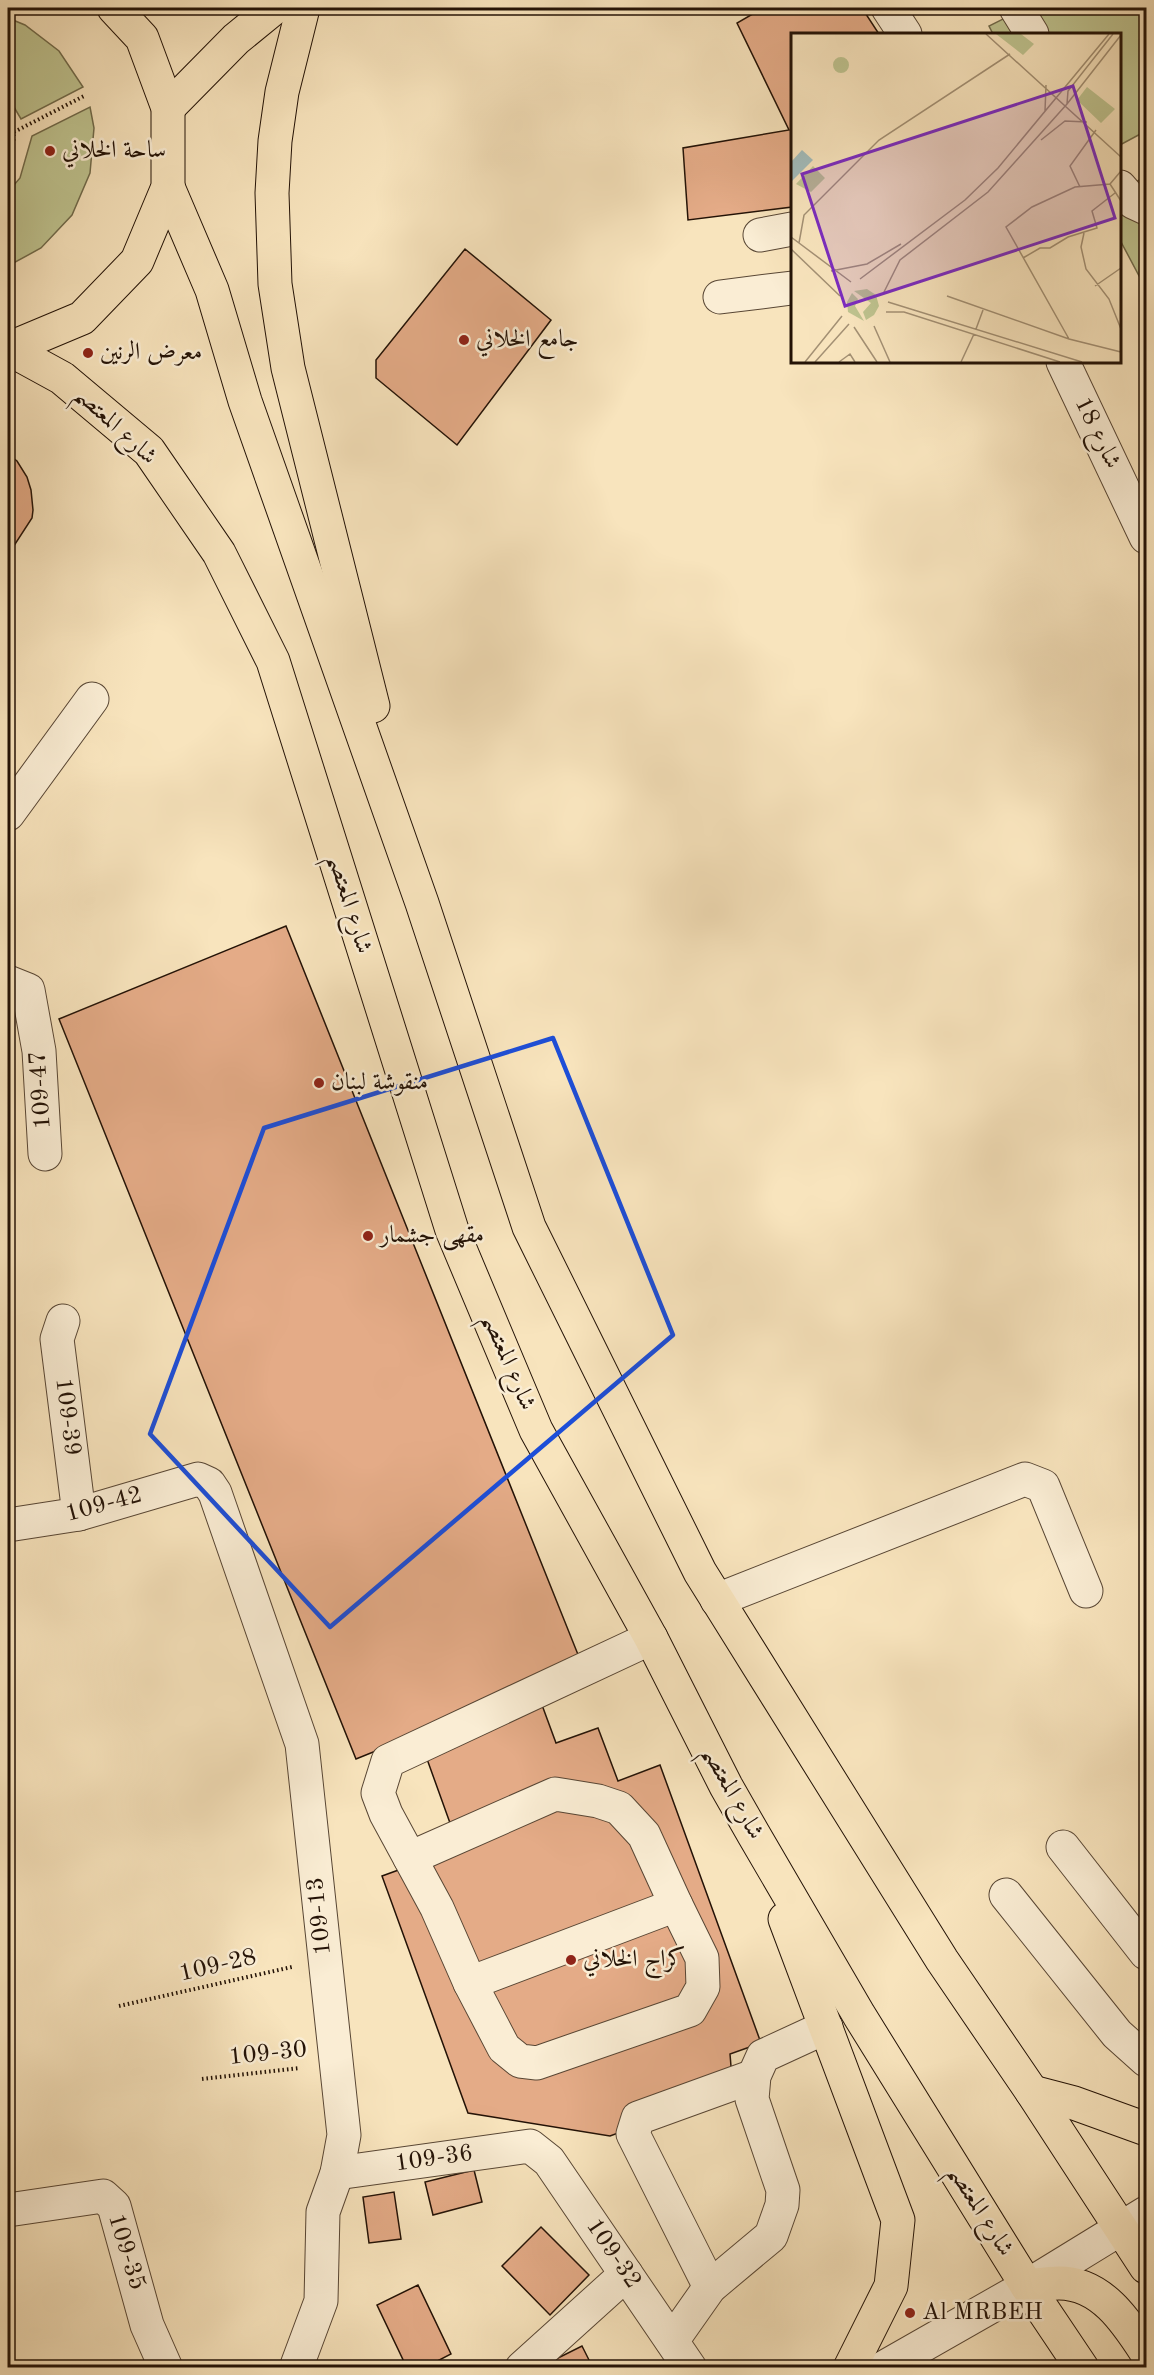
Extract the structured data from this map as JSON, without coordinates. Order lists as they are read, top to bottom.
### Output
{
  "streets": {
    "main road": ["شارع المعتصم"],
    "street": [
      "شارع 18",
      "109-47",
      "109-39",
      "109-42",
      "109-13",
      "109-36",
      "109-35",
      "109-32"
    ],
    "path": ["109-28", "109-30"]
  },
  "crossings": [
    ["109-39", "109-42"],
    ["109-42", "109-13"],
    ["109-13", "109-28"],
    ["109-13", "109-30"],
    ["109-13", "109-36"],
    ["109-36", "109-32"]
  ],
  "places": [
    "ساحة الخلاني",
    "جامع الخلاني",
    "معرض الرنين",
    "منقوشة لبنان",
    "مقهى جشمار",
    "كراج الخلاني",
    "Al MRBEH"
  ]
}
